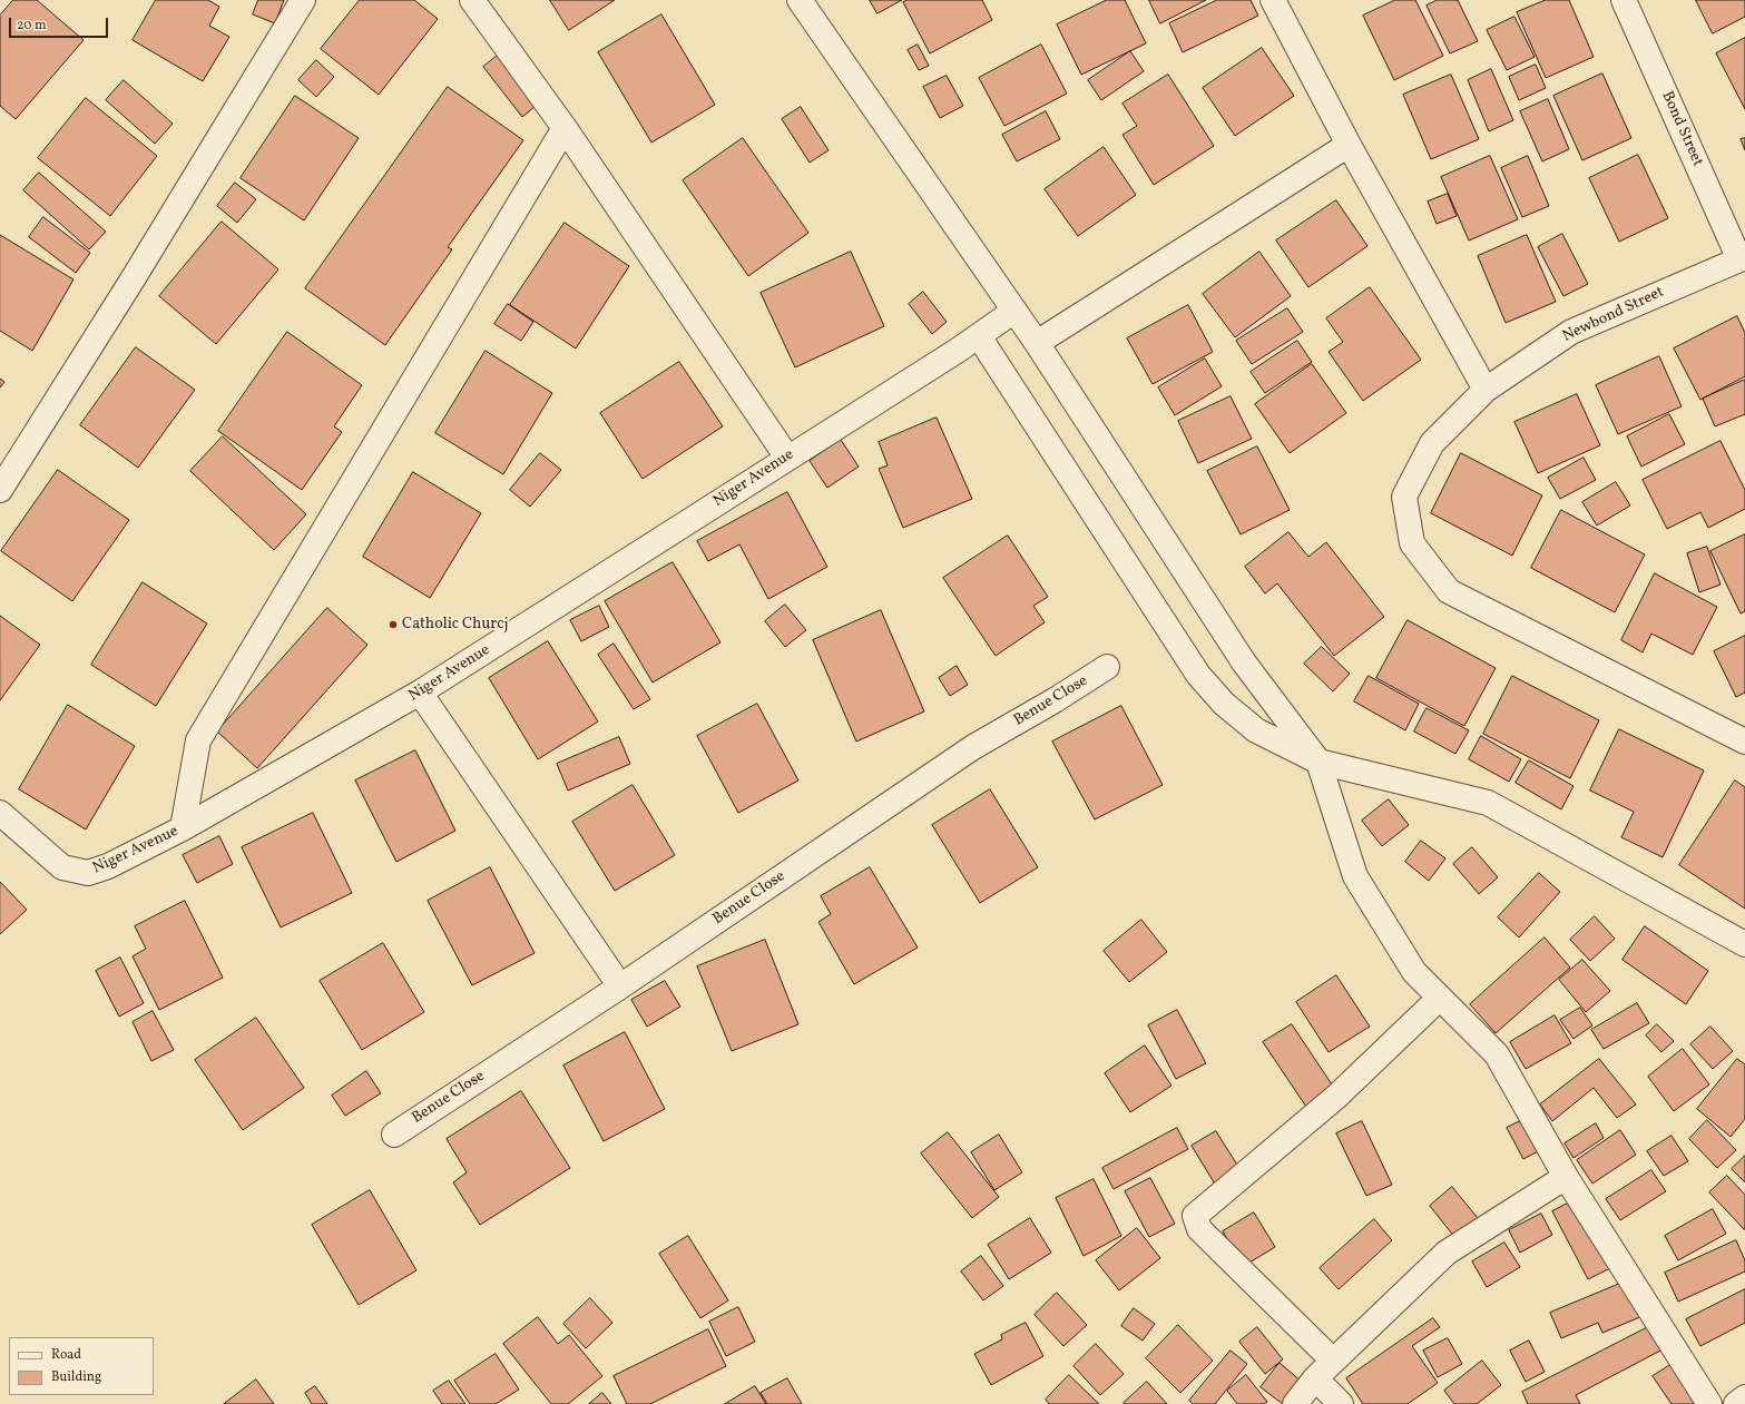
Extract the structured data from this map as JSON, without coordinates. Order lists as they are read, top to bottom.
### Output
{
  "streets": {
    "street": [
      "Bond Street",
      "Newbond Street",
      "Niger Avenue",
      "Benue Close"
    ]
  },
  "crossings": [
    ["Bond Street", "Newbond Street"]
  ],
  "places": ["Catholic Churcj"],
  "legend": ["Road", "Building"],
  "scale_bar": "20 m"
}
